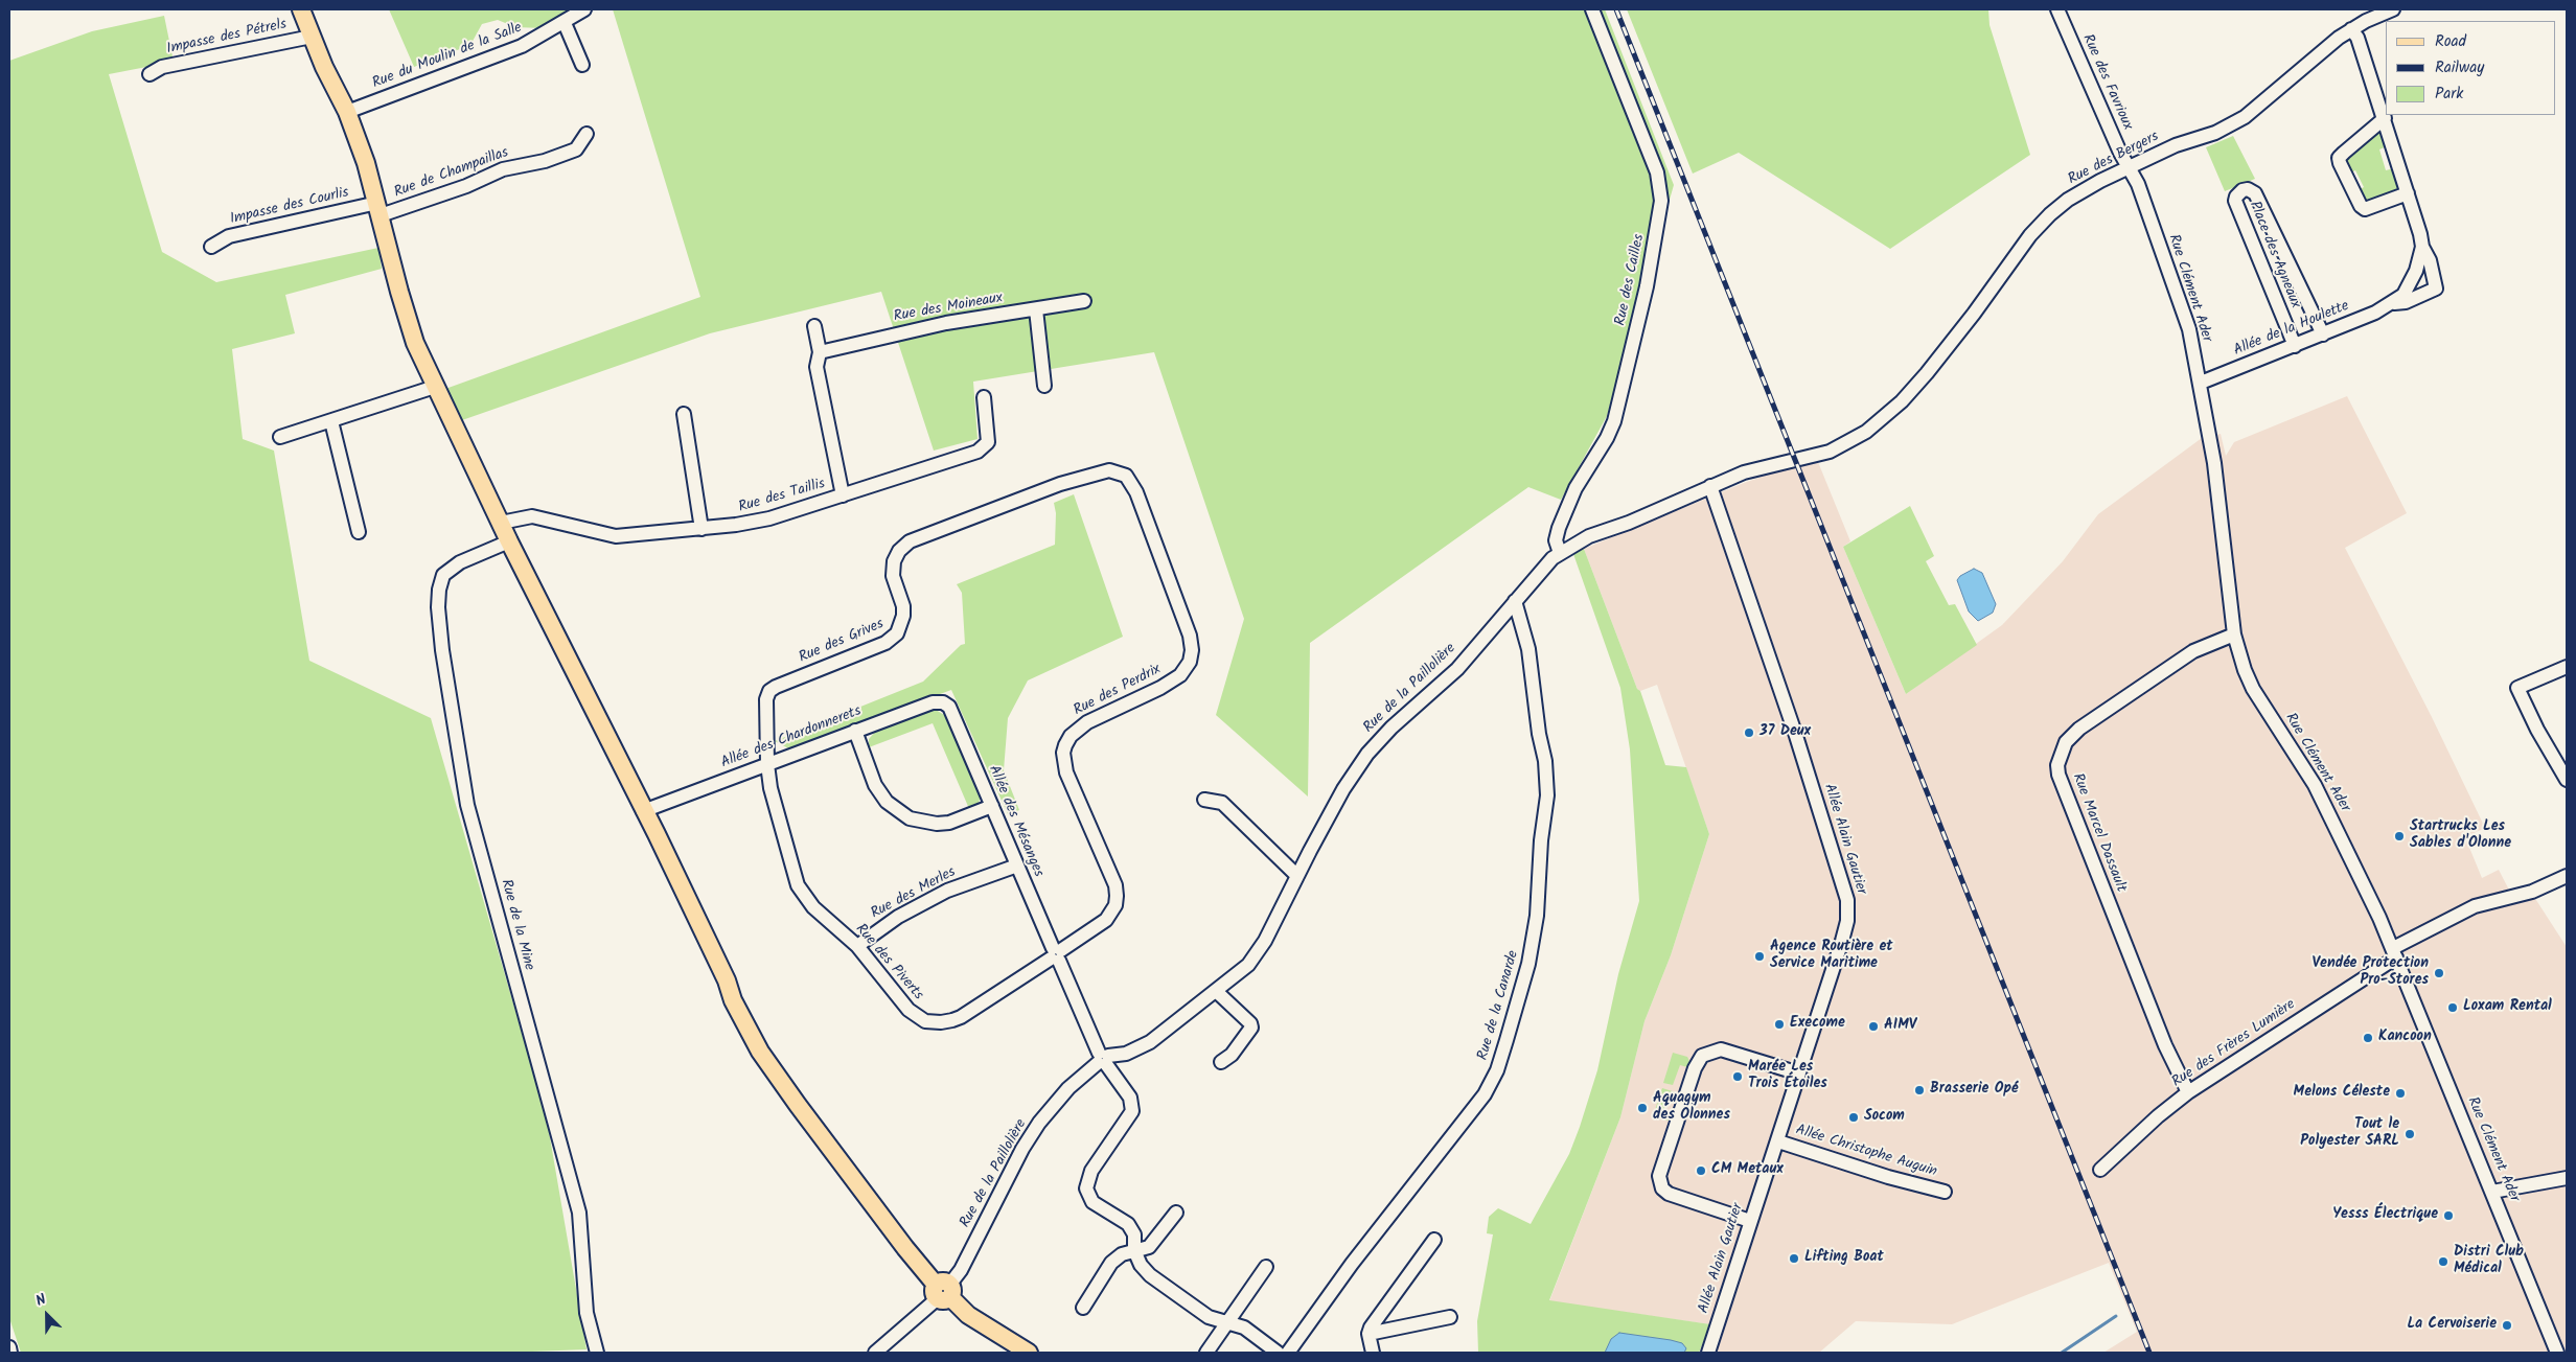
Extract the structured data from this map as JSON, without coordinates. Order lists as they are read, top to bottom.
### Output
{
  "streets": {
    "street": [
      "Impasse des Pétrels",
      "Rue du Moulin de la Salle",
      "Rue des Favrioux",
      "Rue des Bergers",
      "Rue de Champaillas",
      "Impasse des Courlis",
      "Place des Agneaux",
      "Rue des Cailles",
      "Rue Clément Ader",
      "Rue des Moineaux",
      "Allée de la Houlette",
      "Rue des Taillis",
      "Rue des Grives",
      "Rue de la Paillolière",
      "Rue des Perdrix",
      "Allée des Chardonnerets",
      "Allée des Mésanges",
      "Rue Marcel Dassault",
      "Allée Alain Gautier",
      "Rue des Merles",
      "Rue de la Mine",
      "Rue des Piverts",
      "Rue de la Canarde",
      "Rue des Frères Lumière",
      "Allée Christophe Auguin"
    ]
  },
  "crossings": [
    ["Rue des Favrioux", "Rue des Bergers"],
    ["Rue des Favrioux", "Rue Clément Ader"],
    ["Rue des Bergers", "Rue Clément Ader"],
    ["Rue des Bergers", "Allée de la Houlette"],
    ["Rue des Bergers", "Rue de la Paillolière"],
    ["Rue de Champaillas", "Impasse des Courlis"],
    ["Place des Agneaux", "Allée de la Houlette"],
    ["Rue des Cailles", "Rue de la Paillolière"],
    ["Rue Clément Ader", "Allée de la Houlette"],
    ["Rue Clément Ader", "Rue Marcel Dassault"],
    ["Rue Clément Ader", "Rue des Frères Lumière"],
    ["Rue des Grives", "Rue des Perdrix"],
    ["Rue des Grives", "Allée des Chardonnerets"],
    ["Rue des Grives", "Rue des Piverts"],
    ["Rue de la Paillolière", "Allée des Mésanges"],
    ["Rue de la Paillolière", "Allée Alain Gautier"],
    ["Rue de la Paillolière", "Rue de la Canarde"],
    ["Rue des Perdrix", "Allée des Mésanges"],
    ["Rue des Perdrix", "Rue des Piverts"],
    ["Allée des Chardonnerets", "Allée des Mésanges"],
    ["Allée des Chardonnerets", "Rue des Piverts"],
    ["Allée des Mésanges", "Rue des Merles"],
    ["Allée des Mésanges", "Rue des Piverts"],
    ["Rue Marcel Dassault", "Rue des Frères Lumière"],
    ["Allée Alain Gautier", "Allée Christophe Auguin"],
    ["Rue des Merles", "Rue des Piverts"]
  ],
  "places": [
    "37 Deux",
    "Startrucks Les Sables d'Olonne",
    "Agence Routière et Service Maritime",
    "Vendée Protection Pro-Stores",
    "Loxam Rental",
    "Execome",
    "AIMV",
    "Kancoon",
    "Marée Les Trois Étoiles",
    "Brasserie Opé",
    "Melons Céleste",
    "Aquagym des Olonnes",
    "Socom",
    "Tout le Polyester SARL",
    "CM Metaux",
    "Yesss Électrique",
    "Lifting Boat",
    "Distri Club Médical",
    "La Cervoiserie"
  ],
  "legend": ["Road", "Railway", "Park"],
  "north": "top left"
}
